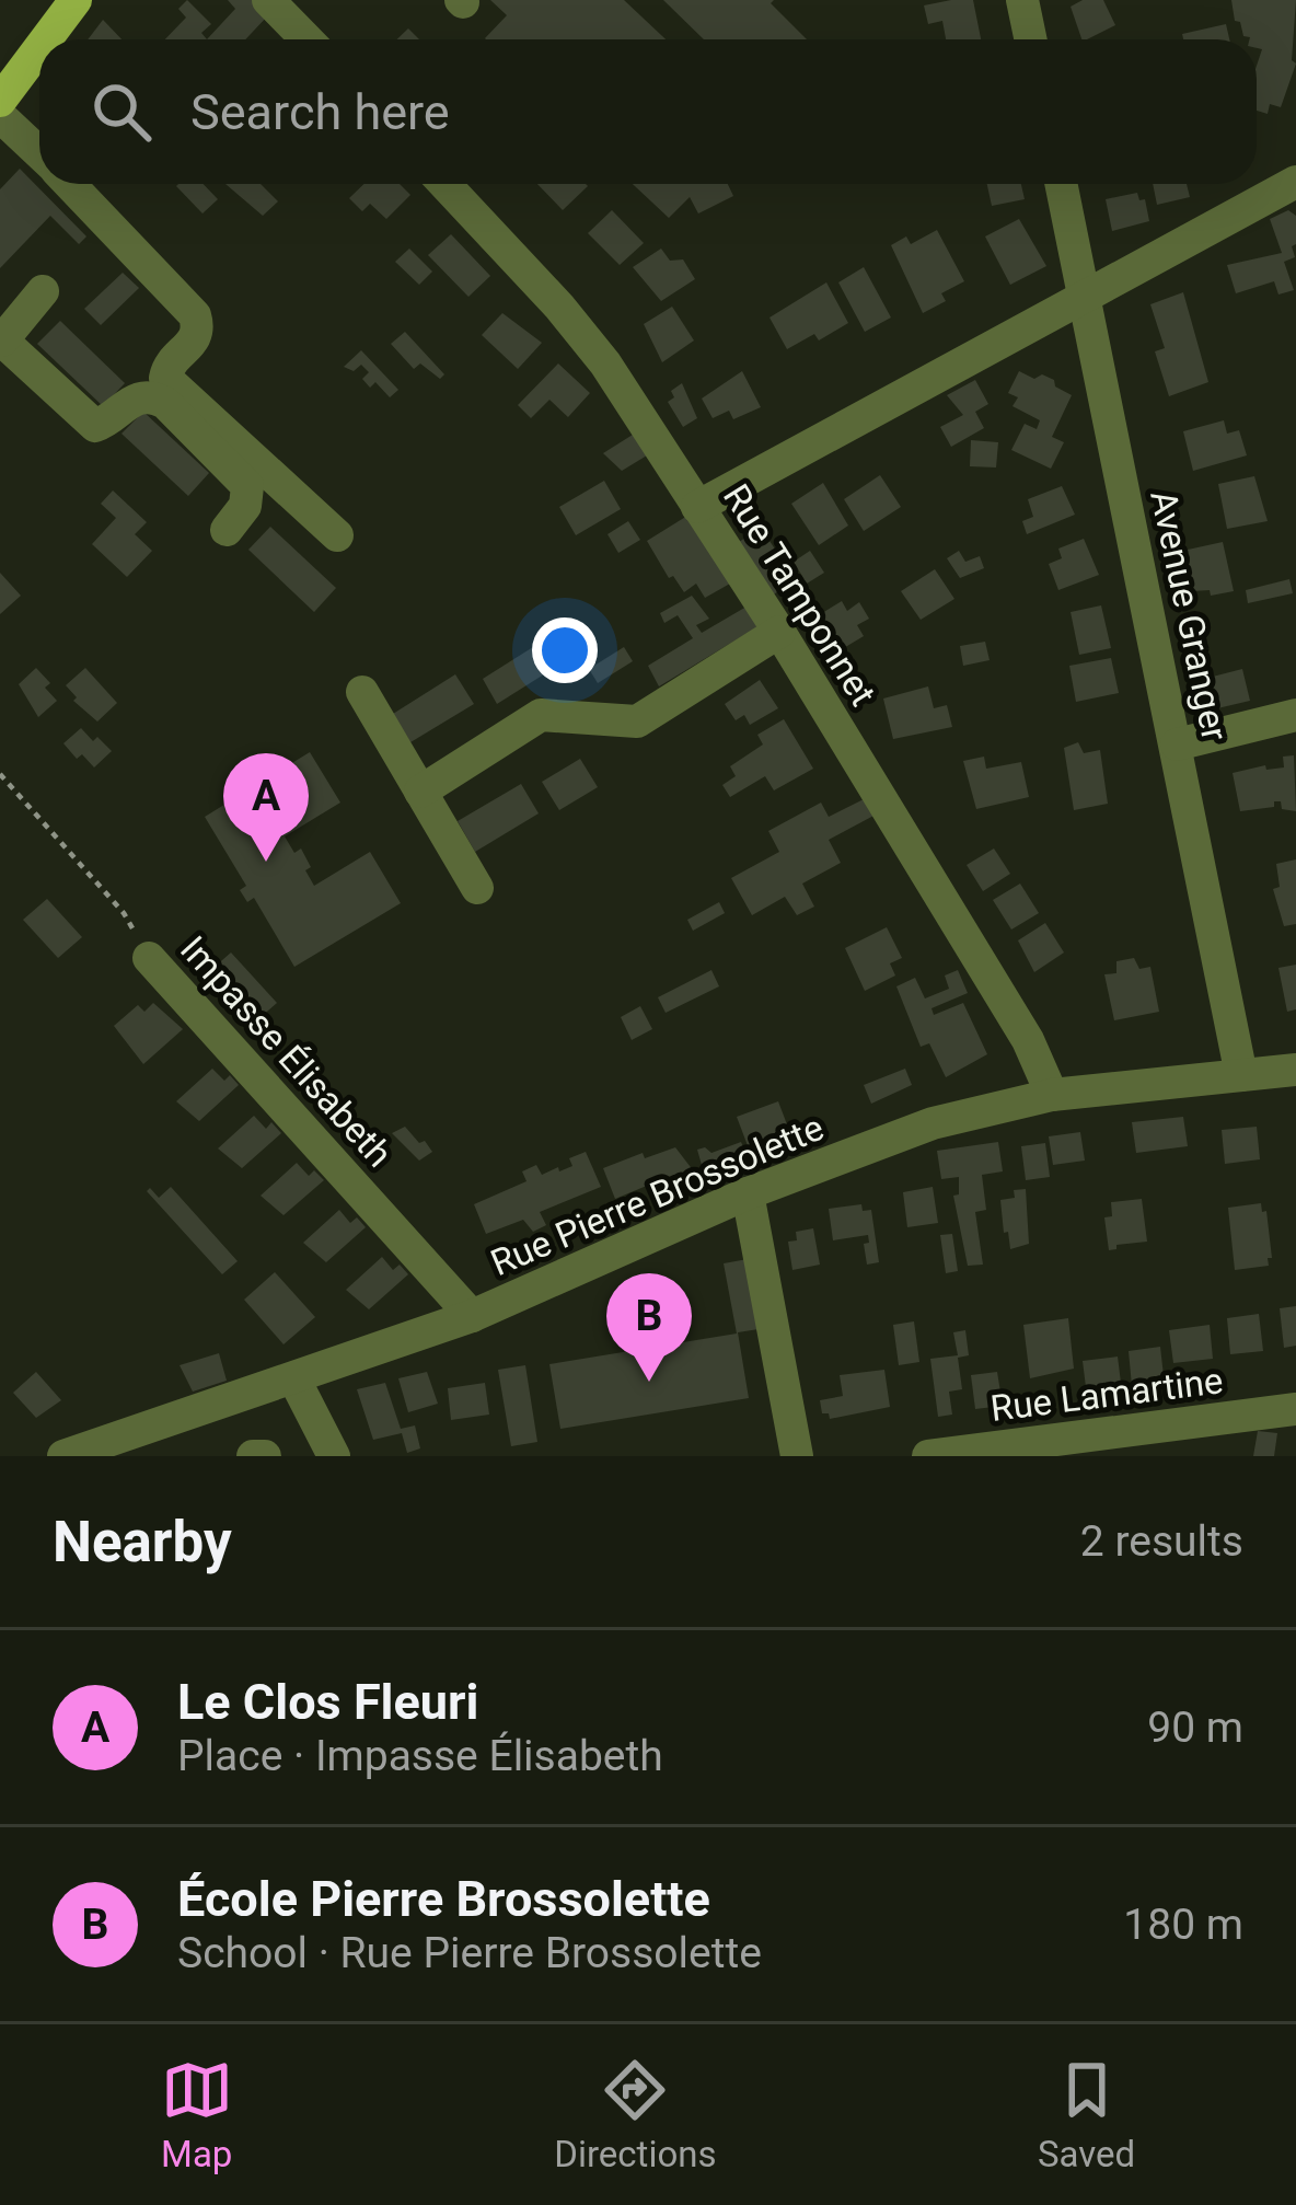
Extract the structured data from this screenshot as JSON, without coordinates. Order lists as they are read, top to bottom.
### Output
{
  "streets": {
    "street": [
      "Rue Tamponnet",
      "Avenue Granger",
      "Impasse Élisabeth",
      "Rue Pierre Brossolette",
      "Rue Lamartine"
    ]
  },
  "crossings": [
    ["Rue Tamponnet", "Rue Pierre Brossolette"],
    ["Avenue Granger", "Rue Pierre Brossolette"],
    ["Impasse Élisabeth", "Rue Pierre Brossolette"]
  ],
  "page": {
    "search": "Search here",
    "pins": ["A", "B"],
    "heading": ["Nearby", "2 results"],
    "list": [
      {
        "mark": "A",
        "name": "Le Clos Fleuri",
        "note": "Place · Impasse Élisabeth",
        "value": "90 m"
      },
      {
        "mark": "B",
        "name": "École Pierre Brossolette",
        "note": "School · Rue Pierre Brossolette",
        "value": "180 m"
      }
    ],
    "nav": ["Map", "Directions", "Saved"]
  }
}
